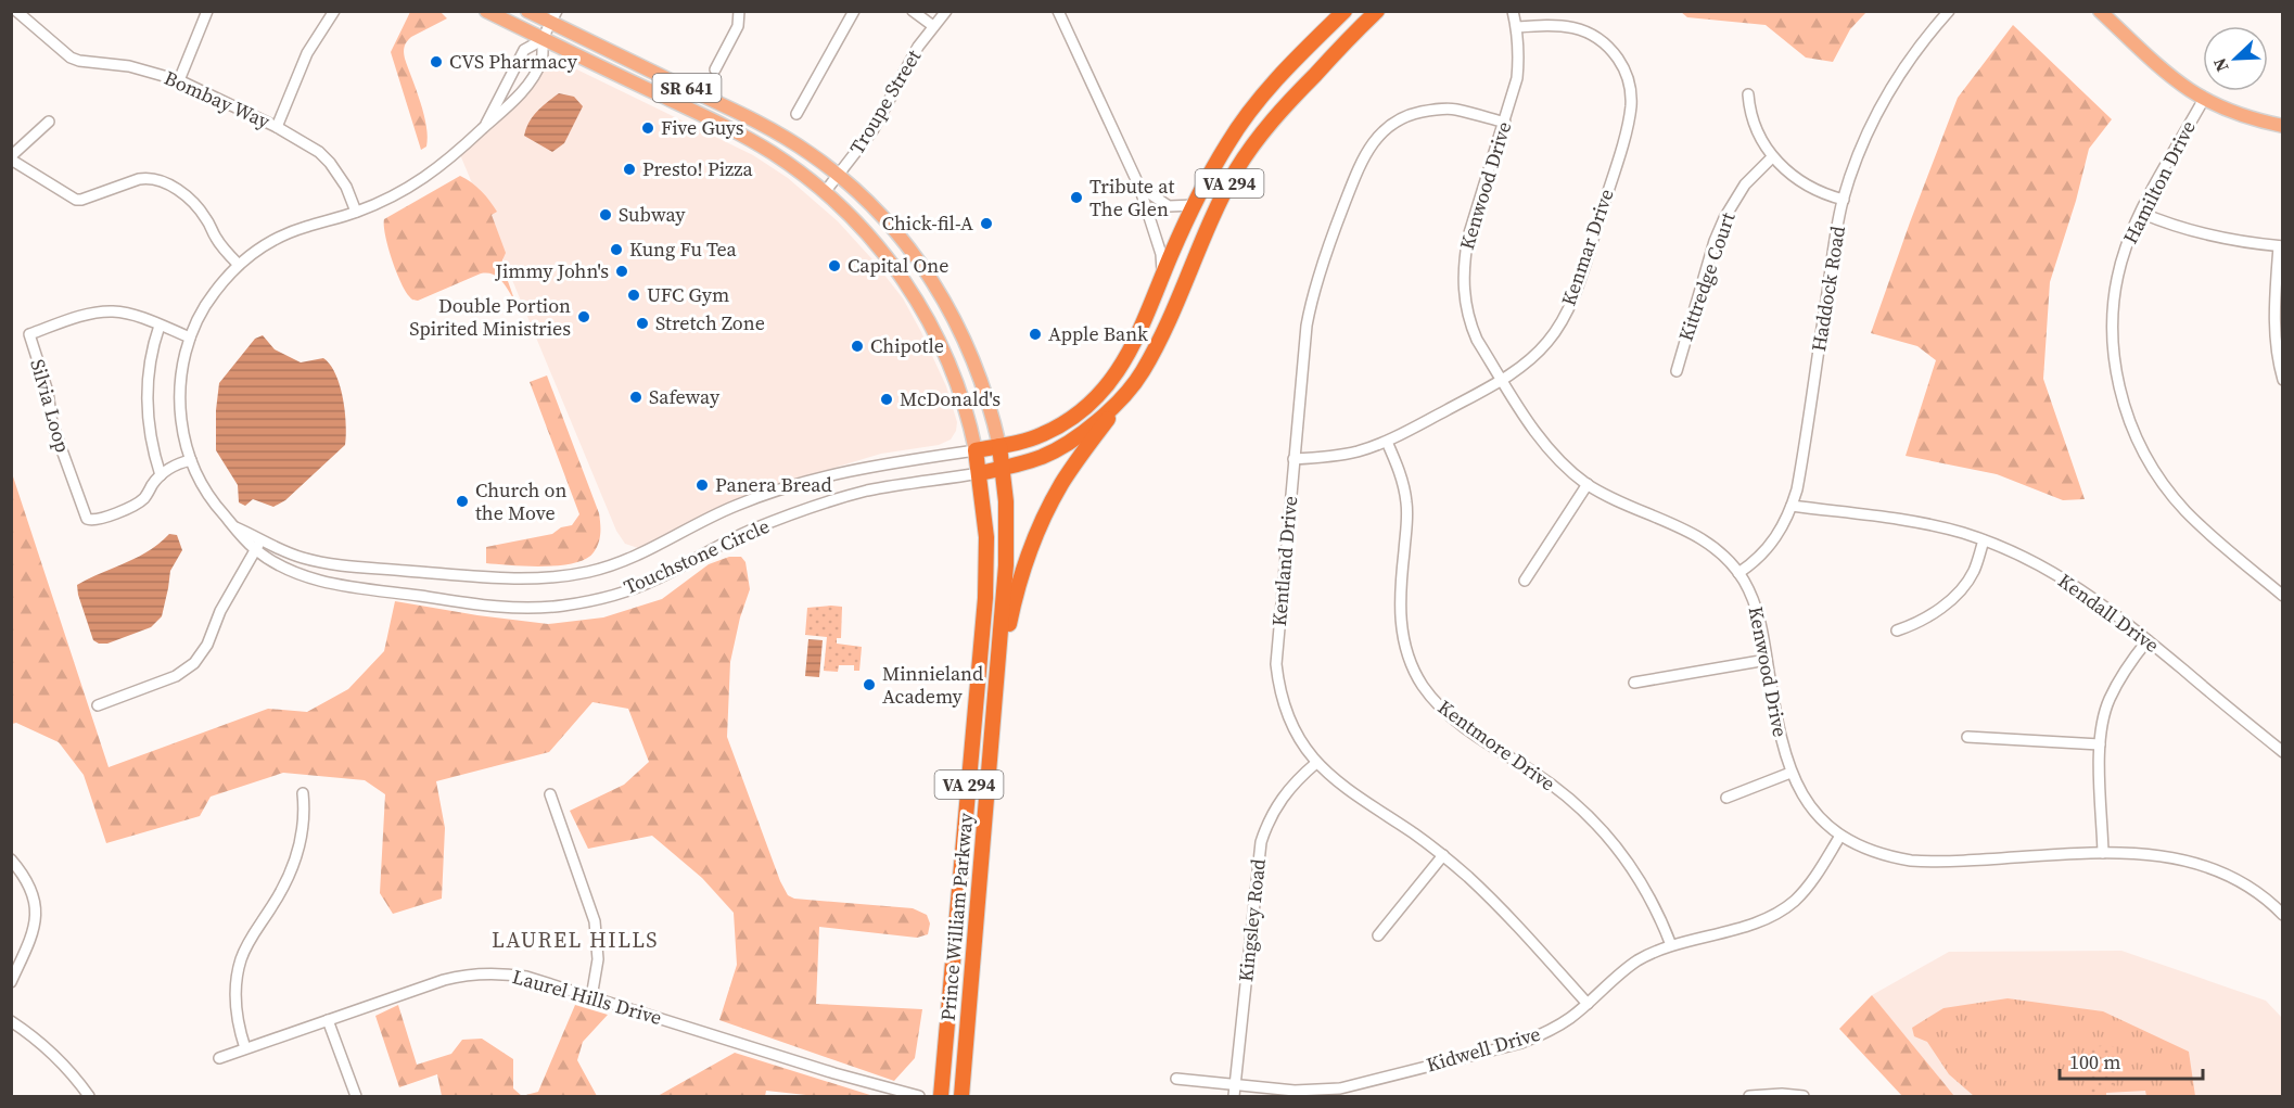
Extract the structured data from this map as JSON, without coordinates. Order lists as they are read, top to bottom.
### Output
{
  "streets": {
    "highway": ["VA 294", "Prince William Parkway"],
    "main road": ["SR 641"],
    "street": [
      "Bombay Way",
      "Troupe Street",
      "Hamilton Drive",
      "Kenwood Drive",
      "Kenmar Drive",
      "Kittredge Court",
      "Haddock Road",
      "Silvia Loop",
      "Touchstone Circle",
      "Kentland Drive",
      "Kendall Drive",
      "Kentmore Drive",
      "Kingsley Road",
      "Laurel Hills Drive",
      "Kidwell Drive"
    ]
  },
  "crossings": [
    ["SR 641", "Troupe Street"],
    ["SR 641", "VA 294"],
    ["SR 641", "Touchstone Circle"],
    ["SR 641", "Prince William Parkway"],
    ["Bombay Way", "Touchstone Circle"],
    ["VA 294", "Touchstone Circle"],
    ["VA 294", "Prince William Parkway"],
    ["Kenwood Drive", "Kenmar Drive"],
    ["Kenwood Drive", "Haddock Road"],
    ["Kenwood Drive", "Kentland Drive"],
    ["Kenwood Drive", "Kidwell Drive"],
    ["Kenmar Drive", "Kentland Drive"],
    ["Kenmar Drive", "Kentmore Drive"],
    ["Haddock Road", "Kendall Drive"],
    ["Silvia Loop", "Touchstone Circle"],
    ["Touchstone Circle", "Prince William Parkway"],
    ["Kentland Drive", "Kingsley Road"],
    ["Kentland Drive", "Kidwell Drive"],
    ["Kentmore Drive", "Kidwell Drive"],
    ["Kingsley Road", "Kidwell Drive"]
  ],
  "districts": ["LAUREL HILLS"],
  "places": [
    "CVS Pharmacy",
    "Five Guys",
    "Presto! Pizza",
    "Tribute at The Glen",
    "Subway",
    "Chick-fil-A",
    "Kung Fu Tea",
    "Capital One",
    "Jimmy John's",
    "UFC Gym",
    "Double Portion Spirited Ministries",
    "Stretch Zone",
    "Apple Bank",
    "Chipotle",
    "Safeway",
    "McDonald's",
    "Panera Bread",
    "Church on the Move",
    "Minnieland Academy"
  ],
  "scale_bar": "100 m",
  "north": "bottom left"
}
